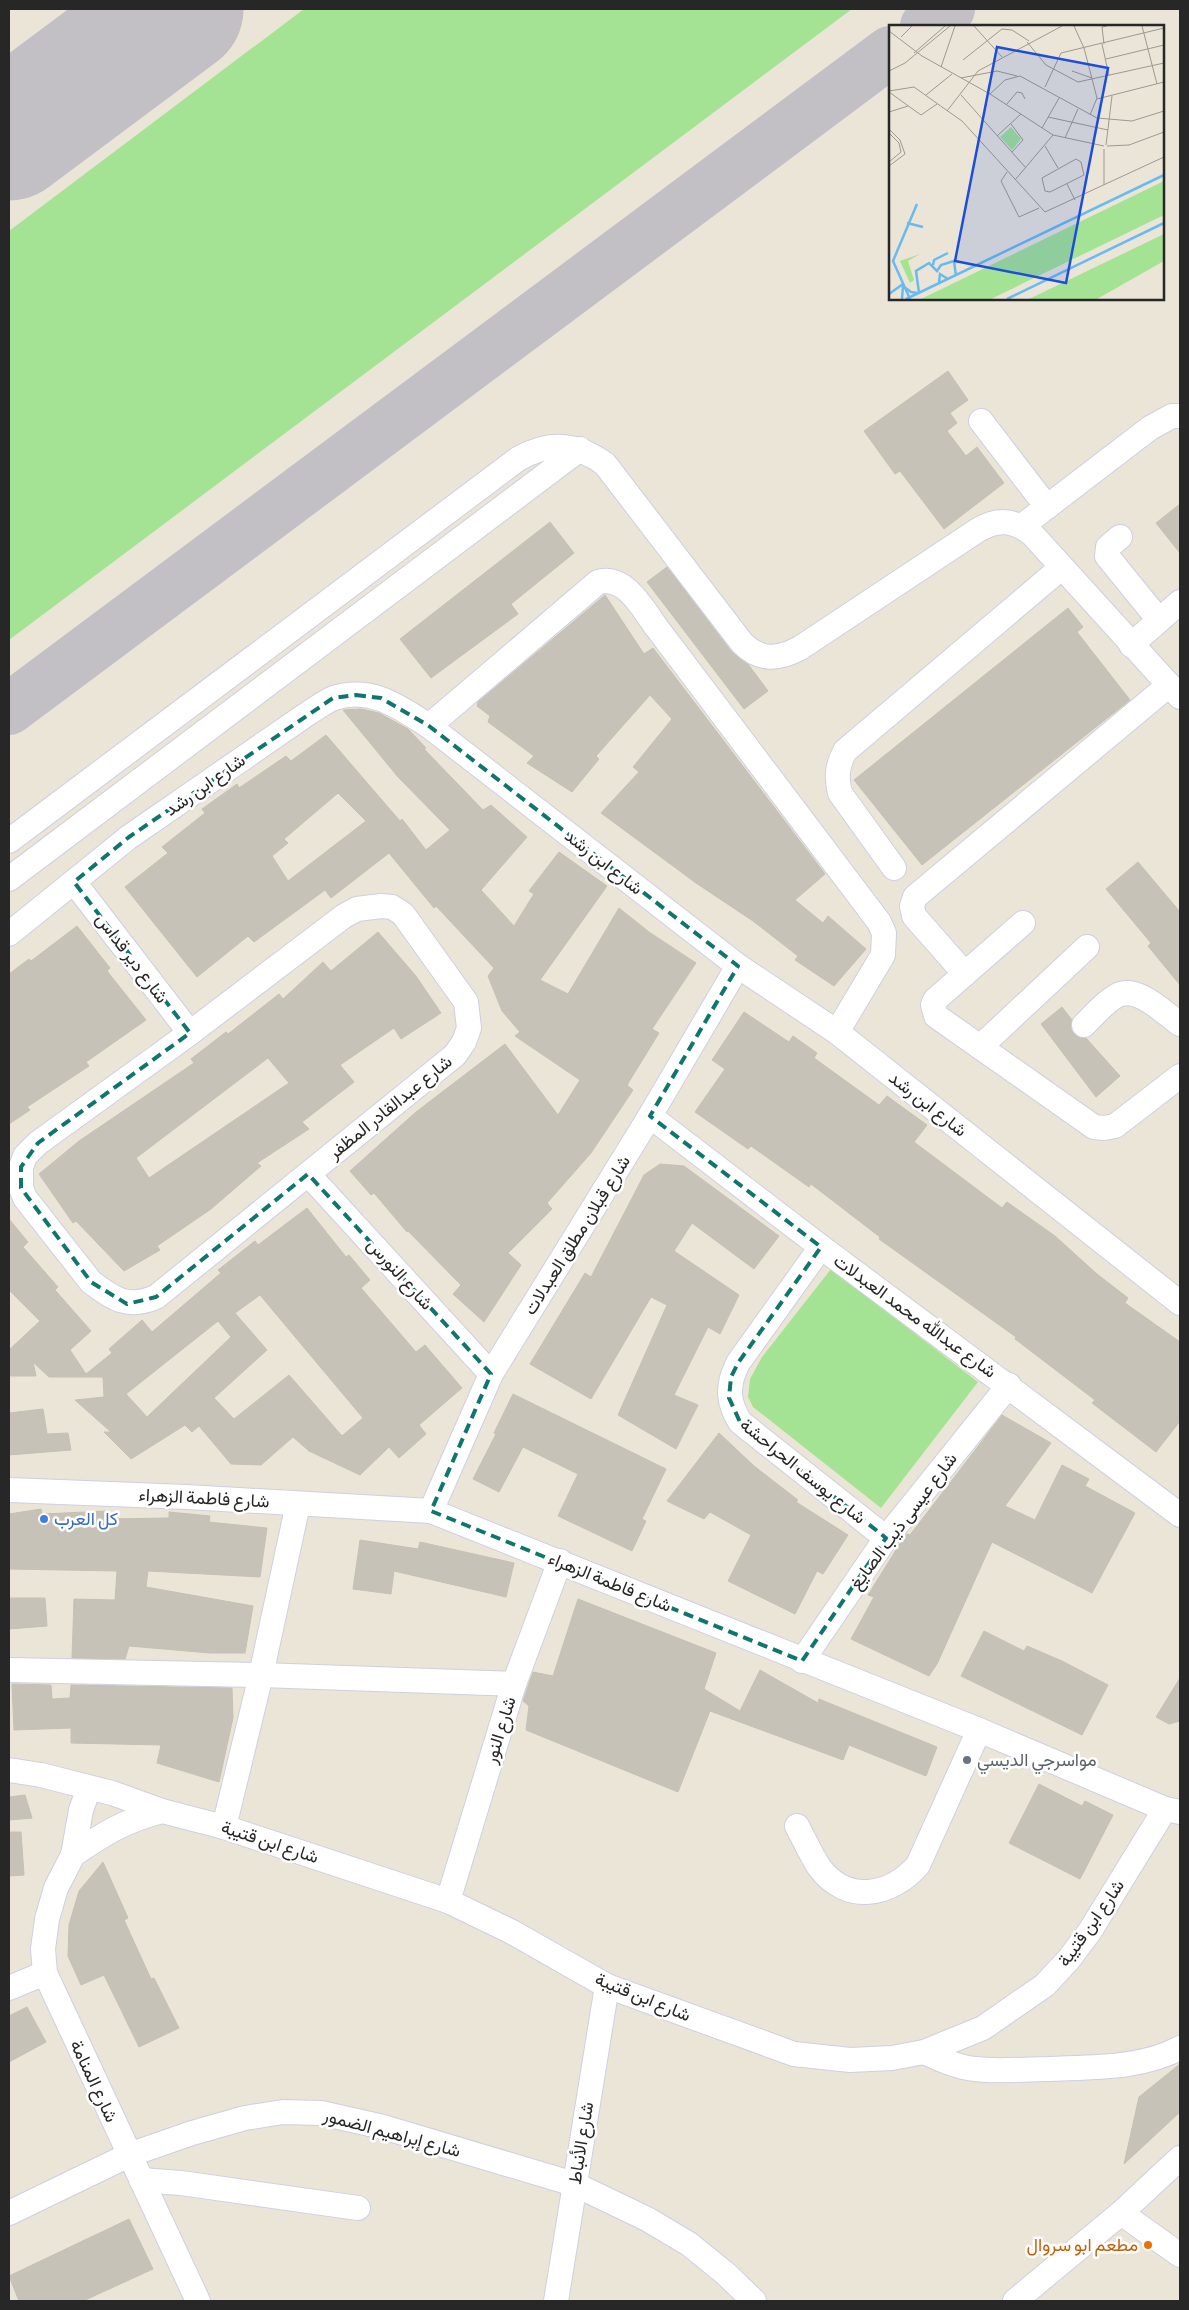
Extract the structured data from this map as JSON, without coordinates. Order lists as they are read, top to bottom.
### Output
{
  "streets": {
    "street": [
      "شارع ابن رشد",
      "شارع دير قداس",
      "شارع عبدالقادر المظفر",
      "شارع قبلان مطلق العبدلات",
      "شارع النورس",
      "شارع عبدالله محمد العبدلات",
      "شارع يوسف الحراحشة",
      "شارع فاطمة الزهراء",
      "شارع عيسى ذيب الصايغ",
      "شارع النور",
      "شارع ابن قتيبة",
      "شارع المنامة",
      "شارع إبراهيم الضمور",
      "شارع الأنباط"
    ]
  },
  "crossings": [
    ["شارع ابن رشد", "شارع دير قداس"],
    ["شارع ابن رشد", "شارع قبلان مطلق العبدلات"],
    ["شارع دير قداس", "شارع عبدالقادر المظفر"],
    ["شارع عبدالقادر المظفر", "شارع النورس"],
    ["شارع قبلان مطلق العبدلات", "شارع النورس"],
    ["شارع قبلان مطلق العبدلات", "شارع عبدالله محمد العبدلات"],
    ["شارع قبلان مطلق العبدلات", "شارع فاطمة الزهراء"],
    ["شارع عبدالله محمد العبدلات", "شارع يوسف الحراحشة"],
    ["شارع عبدالله محمد العبدلات", "شارع عيسى ذيب الصايغ"],
    ["شارع يوسف الحراحشة", "شارع عيسى ذيب الصايغ"],
    ["شارع فاطمة الزهراء", "شارع عيسى ذيب الصايغ"],
    ["شارع فاطمة الزهراء", "شارع النور"],
    ["شارع فاطمة الزهراء", "شارع ابن قتيبة"],
    ["شارع النور", "شارع ابن قتيبة"],
    ["شارع ابن قتيبة", "شارع المنامة"],
    ["شارع ابن قتيبة", "شارع الأنباط"],
    ["شارع المنامة", "شارع إبراهيم الضمور"],
    ["شارع إبراهيم الضمور", "شارع الأنباط"]
  ],
  "places": ["كل العرب", "مواسرجي الديسي", "مطعم ابو سروال"]
}
